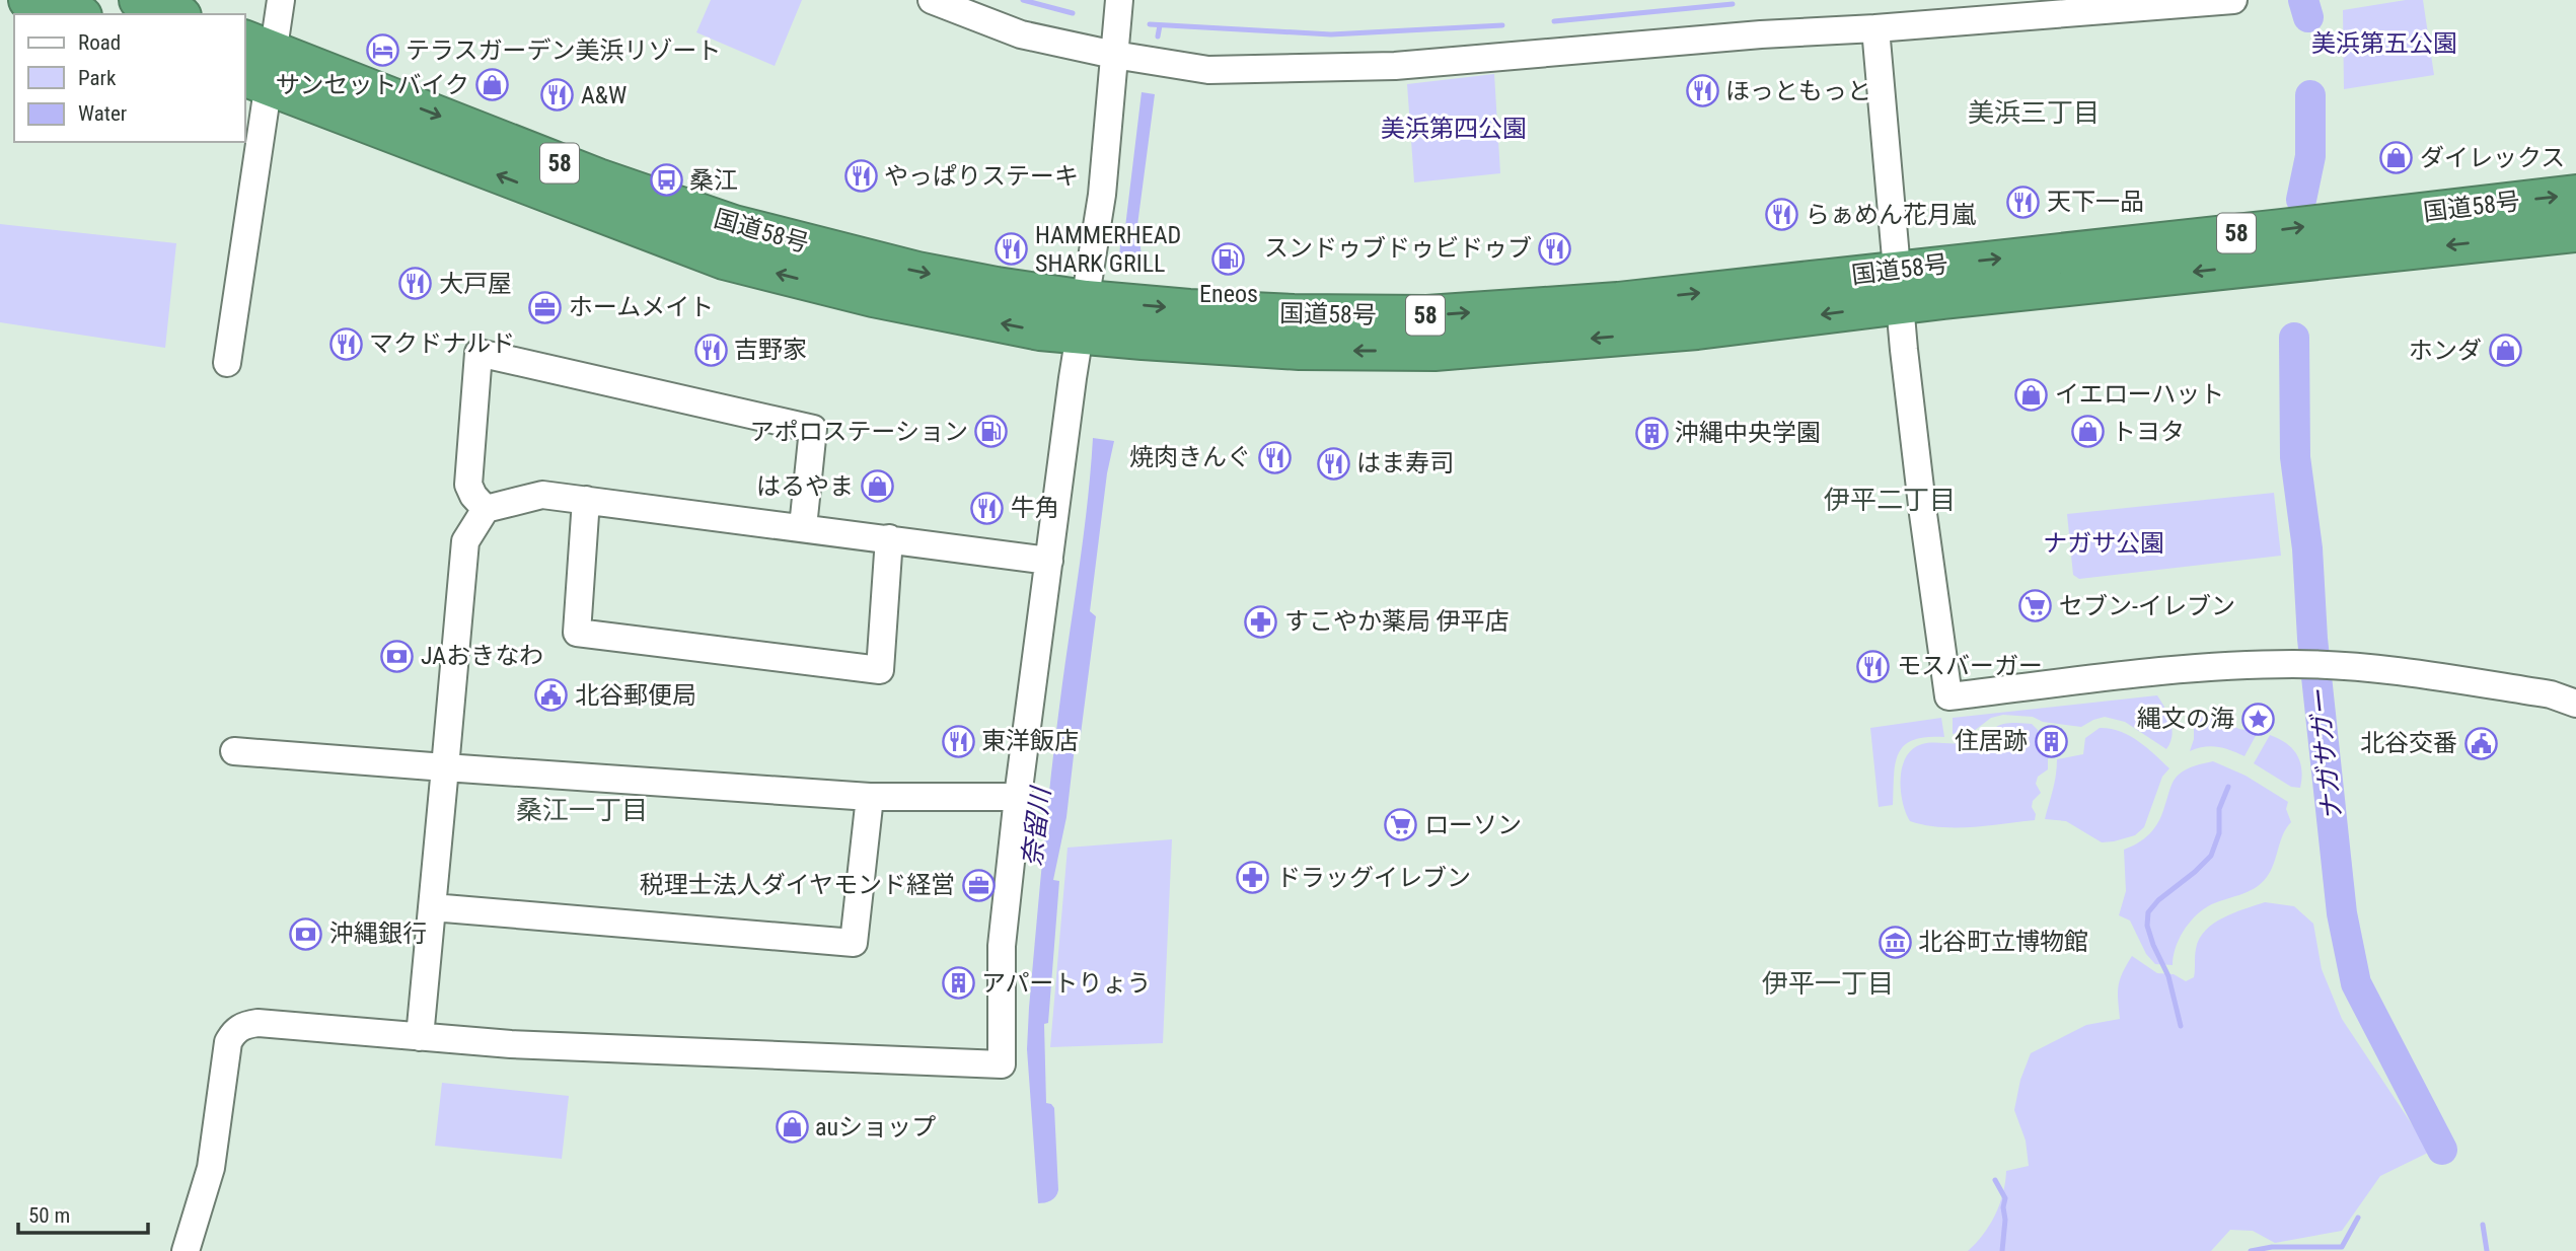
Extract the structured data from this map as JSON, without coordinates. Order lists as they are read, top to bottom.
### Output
{
  "streets": {
    "highway": ["58", "国道58号"]
  },
  "districts": [
    "美浜三丁目",
    "伊平二丁目",
    "桑江一丁目",
    "伊平一丁目"
  ],
  "water": ["ナガサガー", "奈留川"],
  "parks": ["美浜第五公園", "美浜第四公園", "ナガサ公園"],
  "places": {
    "hotel": ["テラスガーデン美浜リゾート"],
    "shop": [
      "サンセットバイク",
      "ダイレックス",
      "ホンダ",
      "イエローハット",
      "トヨタ",
      "はるやま",
      "auショップ"
    ],
    "restaurant": [
      "ほっともっと",
      "A&W",
      "やっぱりステーキ",
      "天下一品",
      "らぁめん花月嵐",
      "スンドゥブドゥビドゥブ",
      "HAMMERHEAD SHARK GRILL",
      "大戸屋",
      "マクドナルド",
      "吉野家",
      "焼肉きんぐ",
      "はま寿司",
      "牛角",
      "モスバーガー",
      "東洋飯店"
    ],
    "bus stop": ["桑江"],
    "fuel station": ["Eneos", "アポロステーション"],
    "office": ["ホームメイト", "税理士法人ダイヤモンド経営"],
    "building": ["沖縄中央学園", "住居跡", "アパートりょう"],
    "supermarket": ["セブン-イレブン", "ローソン"],
    "pharmacy": ["すこやか薬局 伊平店", "ドラッグイレブン"],
    "bank": ["JAおきなわ", "沖縄銀行"],
    "public building": ["北谷郵便局", "北谷交番"],
    "place": ["縄文の海"],
    "museum": ["北谷町立博物館"]
  },
  "legend": ["Road", "Park", "Water"],
  "scale_bar": "50 m"
}
